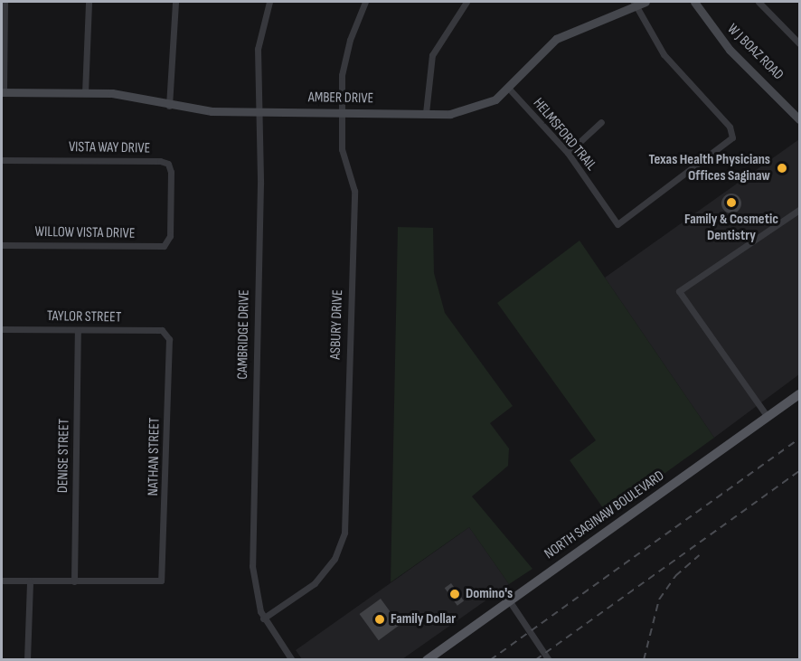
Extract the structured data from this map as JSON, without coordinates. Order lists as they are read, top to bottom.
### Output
{
  "streets": {
    "main road": ["NORTH SAGINAW BOULEVARD"],
    "street": [
      "W J BOAZ ROAD",
      "AMBER DRIVE",
      "HELMSFORD TRAIL",
      "VISTA WAY DRIVE",
      "WILLOW VISTA DRIVE",
      "TAYLOR STREET",
      "ASBURY DRIVE",
      "CAMBRIDGE DRIVE",
      "DENISE STREET",
      "NATHAN STREET"
    ]
  },
  "crossings": [
    ["AMBER DRIVE", "HELMSFORD TRAIL"],
    ["AMBER DRIVE", "ASBURY DRIVE"],
    ["AMBER DRIVE", "CAMBRIDGE DRIVE"],
    ["VISTA WAY DRIVE", "WILLOW VISTA DRIVE"],
    ["TAYLOR STREET", "DENISE STREET"],
    ["TAYLOR STREET", "NATHAN STREET"],
    ["ASBURY DRIVE", "CAMBRIDGE DRIVE"],
    ["DENISE STREET", "NATHAN STREET"]
  ],
  "places": [
    "Texas Health Physicians Offices Saginaw",
    "Family & Cosmetic Dentistry",
    "Domino's",
    "Family Dollar"
  ]
}
